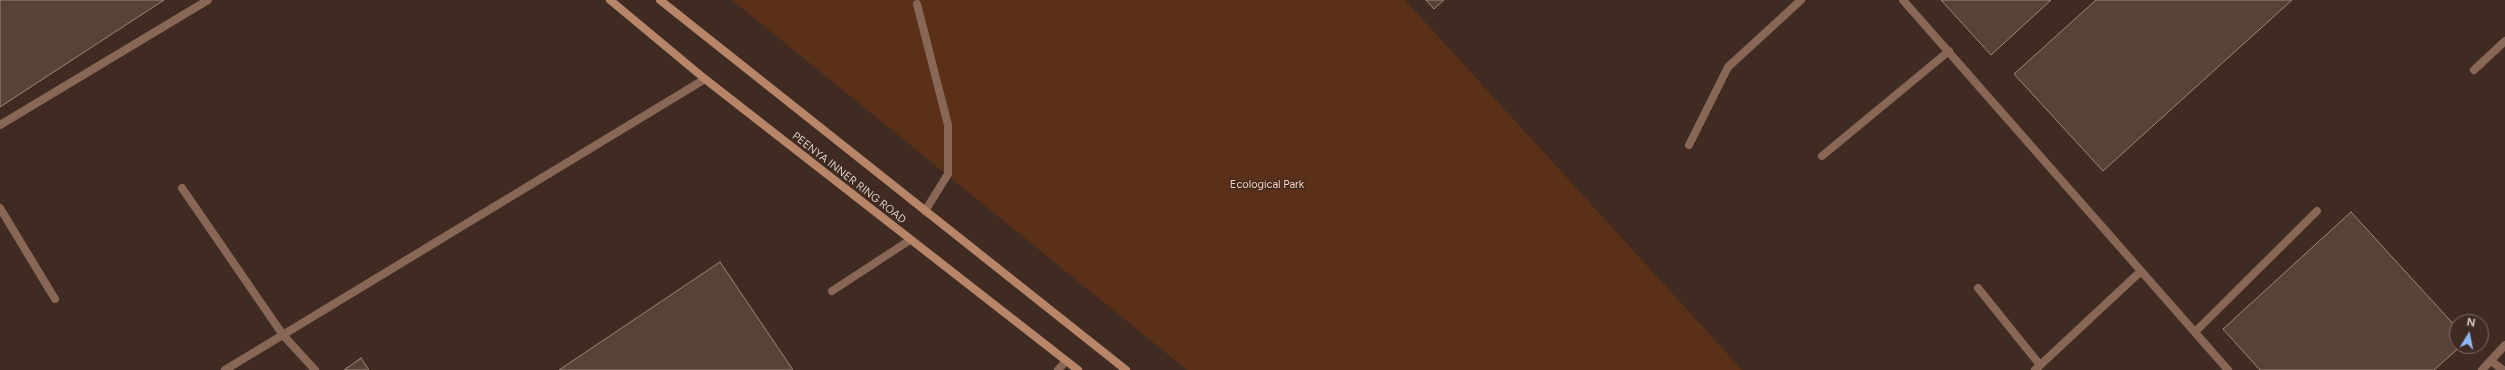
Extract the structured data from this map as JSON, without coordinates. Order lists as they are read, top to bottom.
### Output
{
  "streets": {
    "main road": ["PEENYA INNER RING ROAD"]
  },
  "parks": ["Ecological Park"],
  "north": "top"
}
